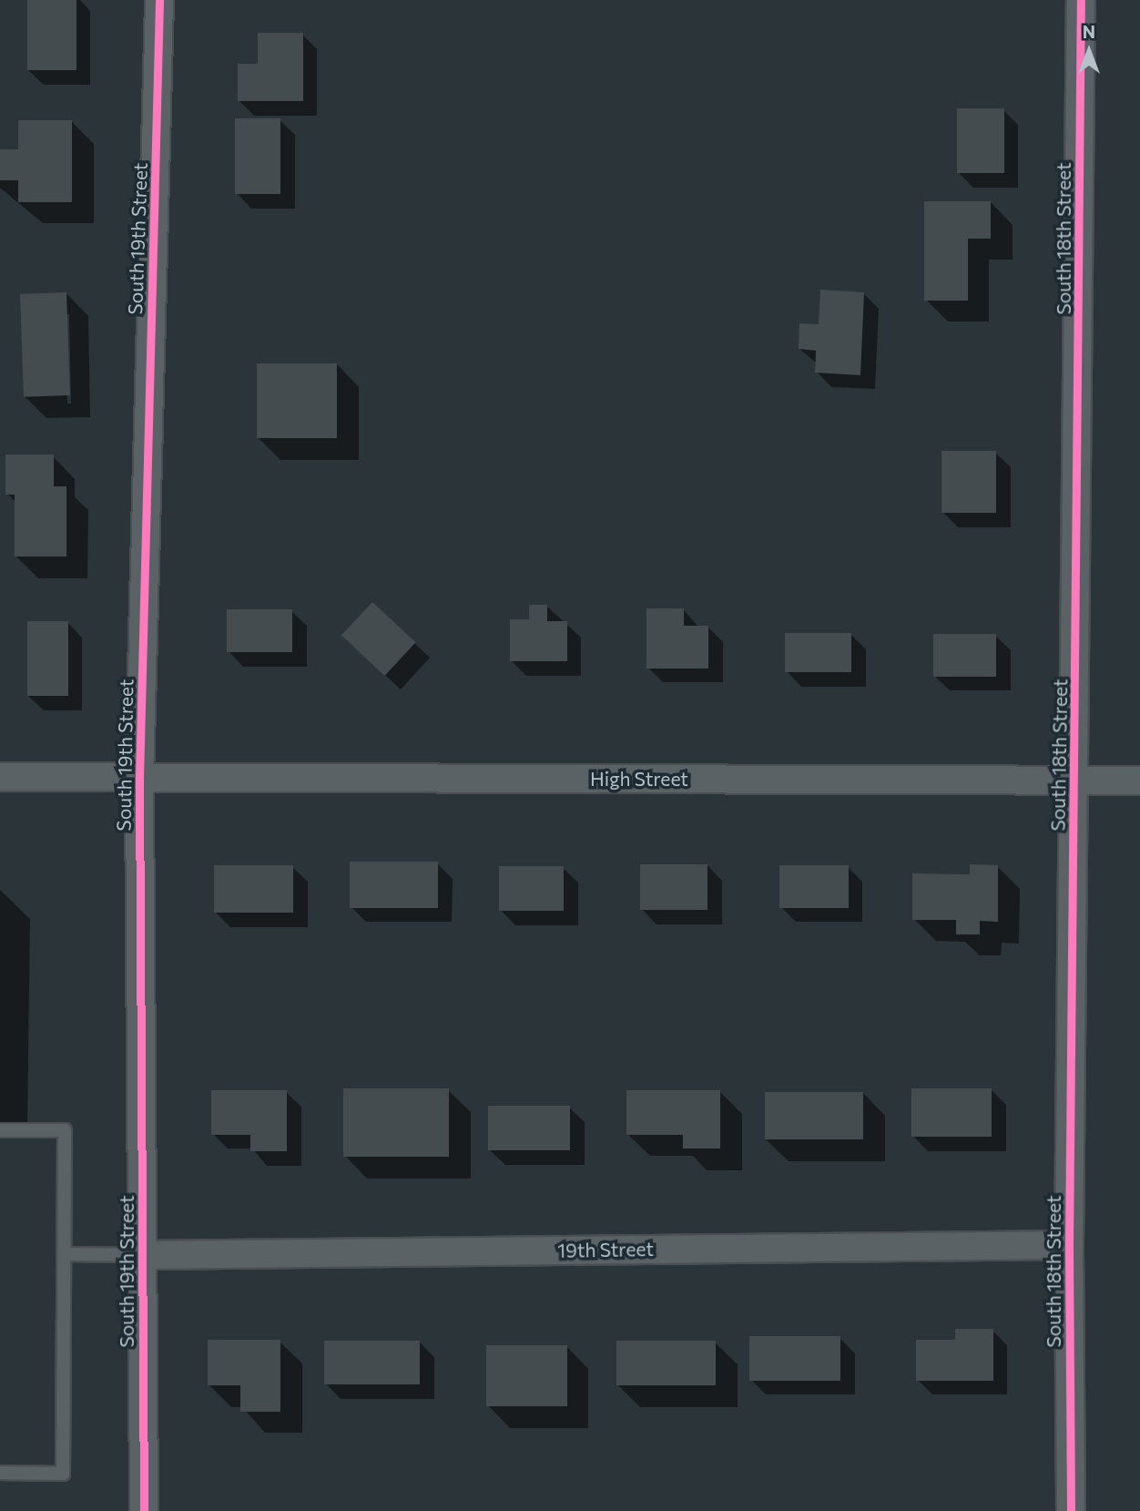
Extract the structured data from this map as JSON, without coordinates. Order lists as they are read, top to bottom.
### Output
{
  "streets": {
    "street": [
      "South 19th Street",
      "South 18th Street",
      "High Street",
      "19th Street"
    ]
  },
  "crossings": [
    ["South 19th Street", "High Street"],
    ["South 19th Street", "19th Street"],
    ["South 18th Street", "High Street"],
    ["South 18th Street", "19th Street"]
  ],
  "north": "top"
}
